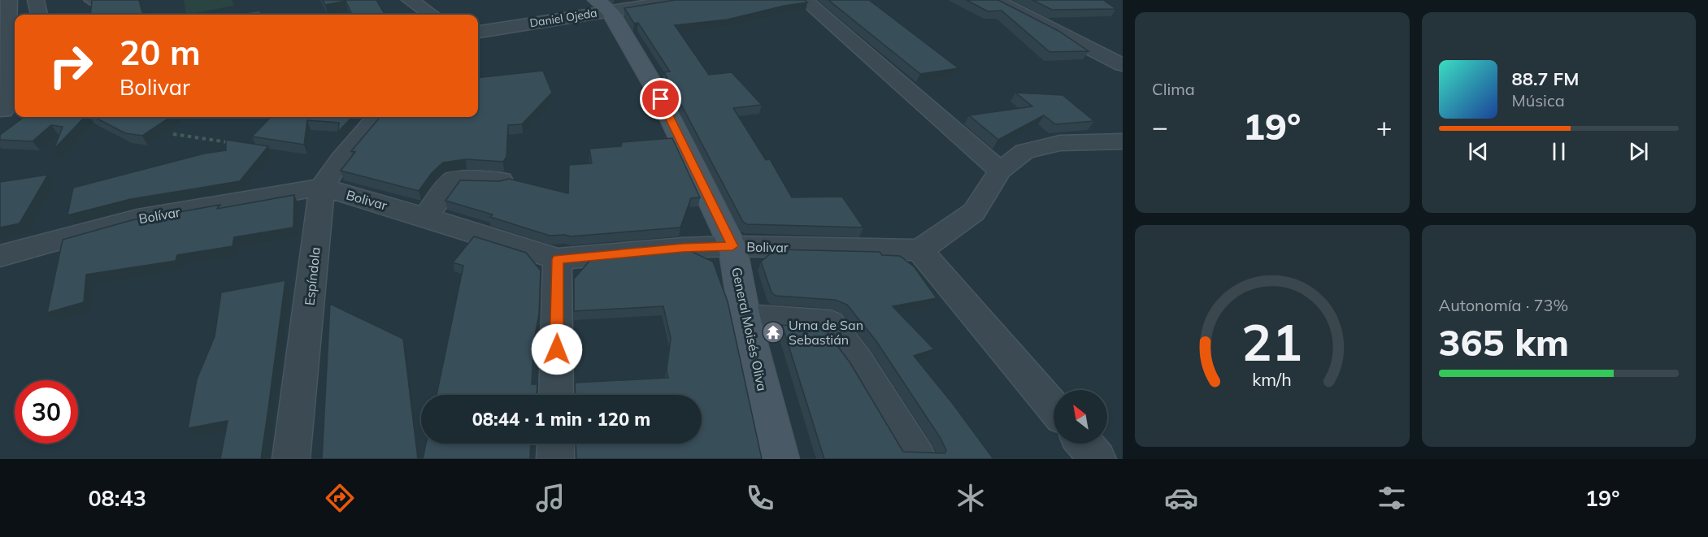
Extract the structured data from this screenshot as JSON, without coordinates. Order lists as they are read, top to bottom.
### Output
{
  "streets": {
    "main road": ["General Moisés Oliva"],
    "street": [
      "Daniel Ojeda",
      "Bolivar",
      "Bolívar",
      "Espíndola"
    ]
  },
  "crossings": [
    ["Daniel Ojeda", "General Moisés Oliva"],
    ["Bolivar", "Bolívar"],
    ["Bolivar", "Espíndola"],
    ["Bolivar", "General Moisés Oliva"],
    ["Bolívar", "Espíndola"]
  ],
  "places": {
    "temple": ["Urna de San Sebastián"]
  },
  "north": "top left",
  "page": {
    "tile": [
      "Clima",
      ["Autonomía · 73%", "365 km"]
    ],
    "turn": ["20 m", "Bolivar"],
    "song": ["88.7 FM", "Música"],
    "heat": ["−", "19°", "+"],
    "limit": "30",
    "trip": "08:44 · 1 min · 120 m",
    "tabs": ["08:43", "19°"],
    "gauge": ["21", "km/h"]
  }
}
